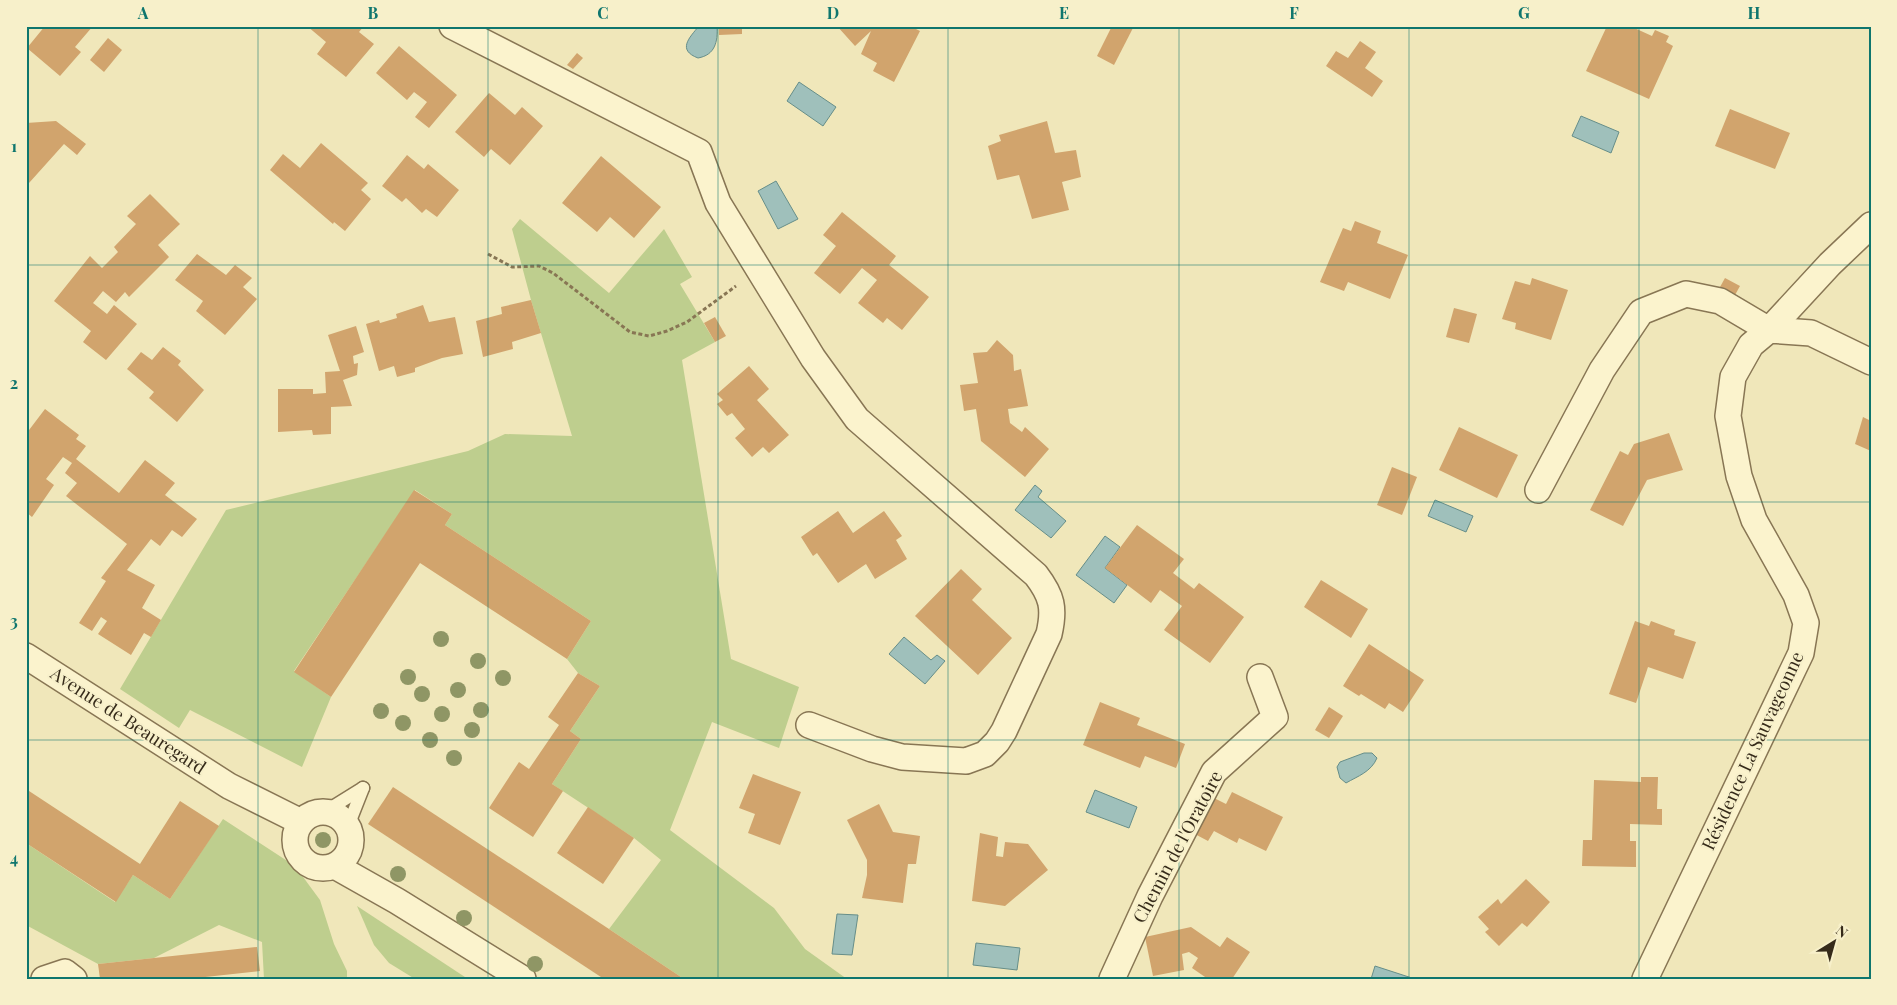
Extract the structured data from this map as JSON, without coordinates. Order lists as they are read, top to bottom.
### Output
{
  "streets": {
    "street": ["Avenue de Beauregard", "Résidence La Sauvageonne", "Chemin de l'Oratoire"]
  },
  "north": "top right",
  "grid": {
    "columns": [
      "A",
      "B",
      "C",
      "D",
      "E",
      "F",
      "G",
      "H"
    ],
    "rows": [
      "1",
      "2",
      "3",
      "4"
    ]
  }
}
